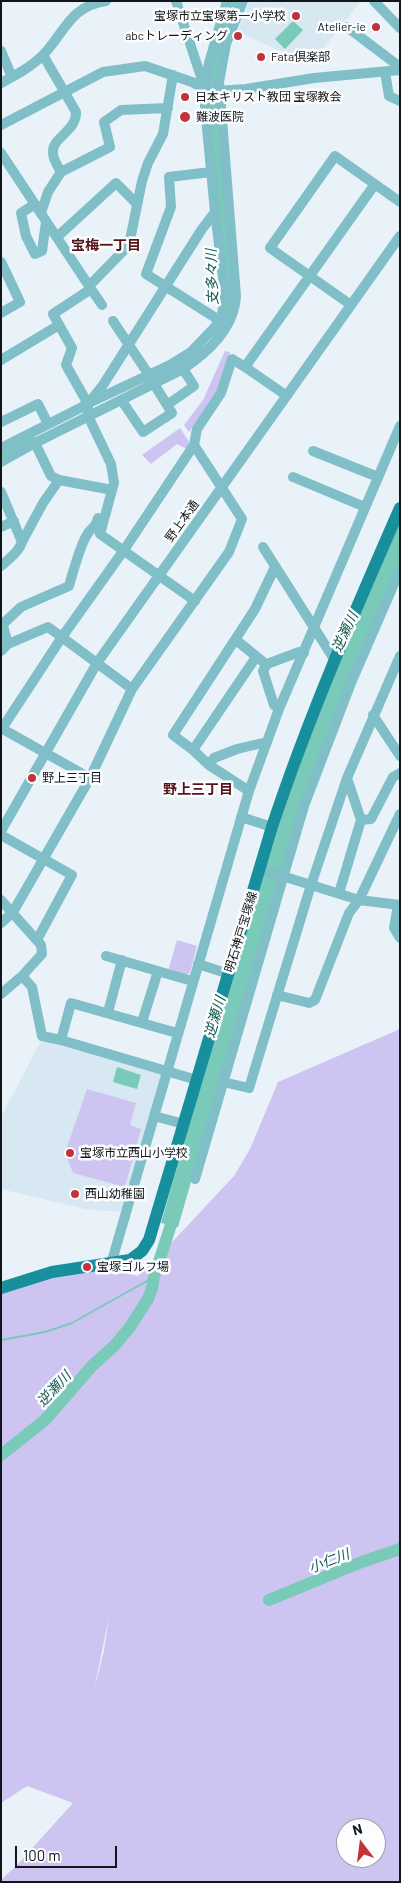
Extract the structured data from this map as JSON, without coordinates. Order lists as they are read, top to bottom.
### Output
{
  "streets": {
    "main road": ["明石神戸宝塚線"],
    "street": ["野上本通"]
  },
  "districts": ["宝梅一丁目", "野上三丁目"],
  "water": ["支多々川", "逆瀬川", "小仁川"],
  "places": [
    "宝塚市立宝塚第一小学校",
    "Atelier-ie",
    "abcトレーディング",
    "Fata倶楽部",
    "日本キリスト教団 宝塚教会",
    "難波医院",
    "野上三丁目",
    "宝塚市立西山小学校",
    "西山幼稚園",
    "宝塚ゴルフ場"
  ],
  "scale_bar": "100 m",
  "north": "top"
}
